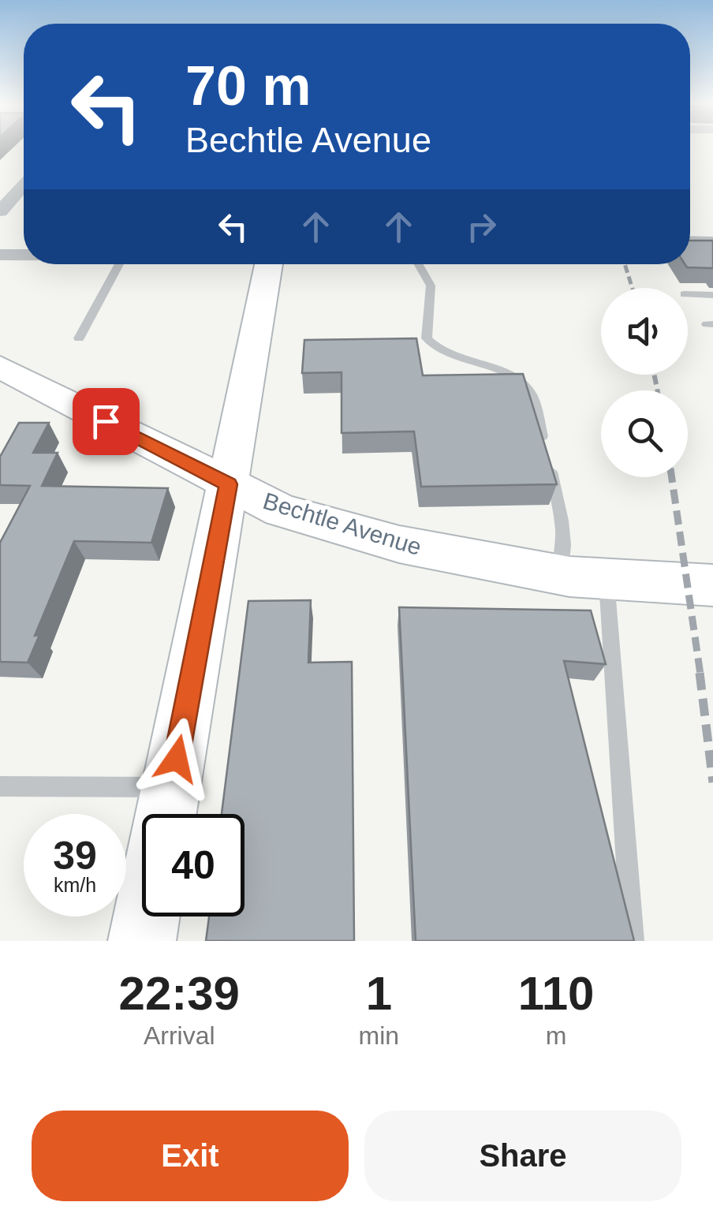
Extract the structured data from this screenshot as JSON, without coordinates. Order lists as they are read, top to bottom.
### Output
{
  "streets": {
    "main road": ["Bechtle Avenue"]
  },
  "page": {
    "turn": ["70 m", "Bechtle Avenue"],
    "speed": "39 km/h",
    "limit": "40",
    "eta": [
      "22:39",
      "Arrival",
      "1",
      "min",
      "110",
      "m"
    ],
    "buttons": ["Exit", "Share"]
  }
}
